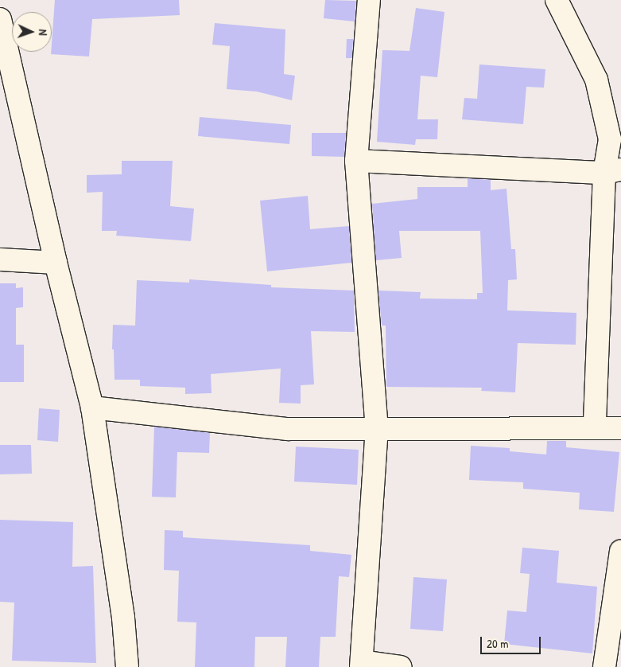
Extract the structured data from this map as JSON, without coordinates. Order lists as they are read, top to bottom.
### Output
{
  "scale_bar": "20 m",
  "north": "right"
}
